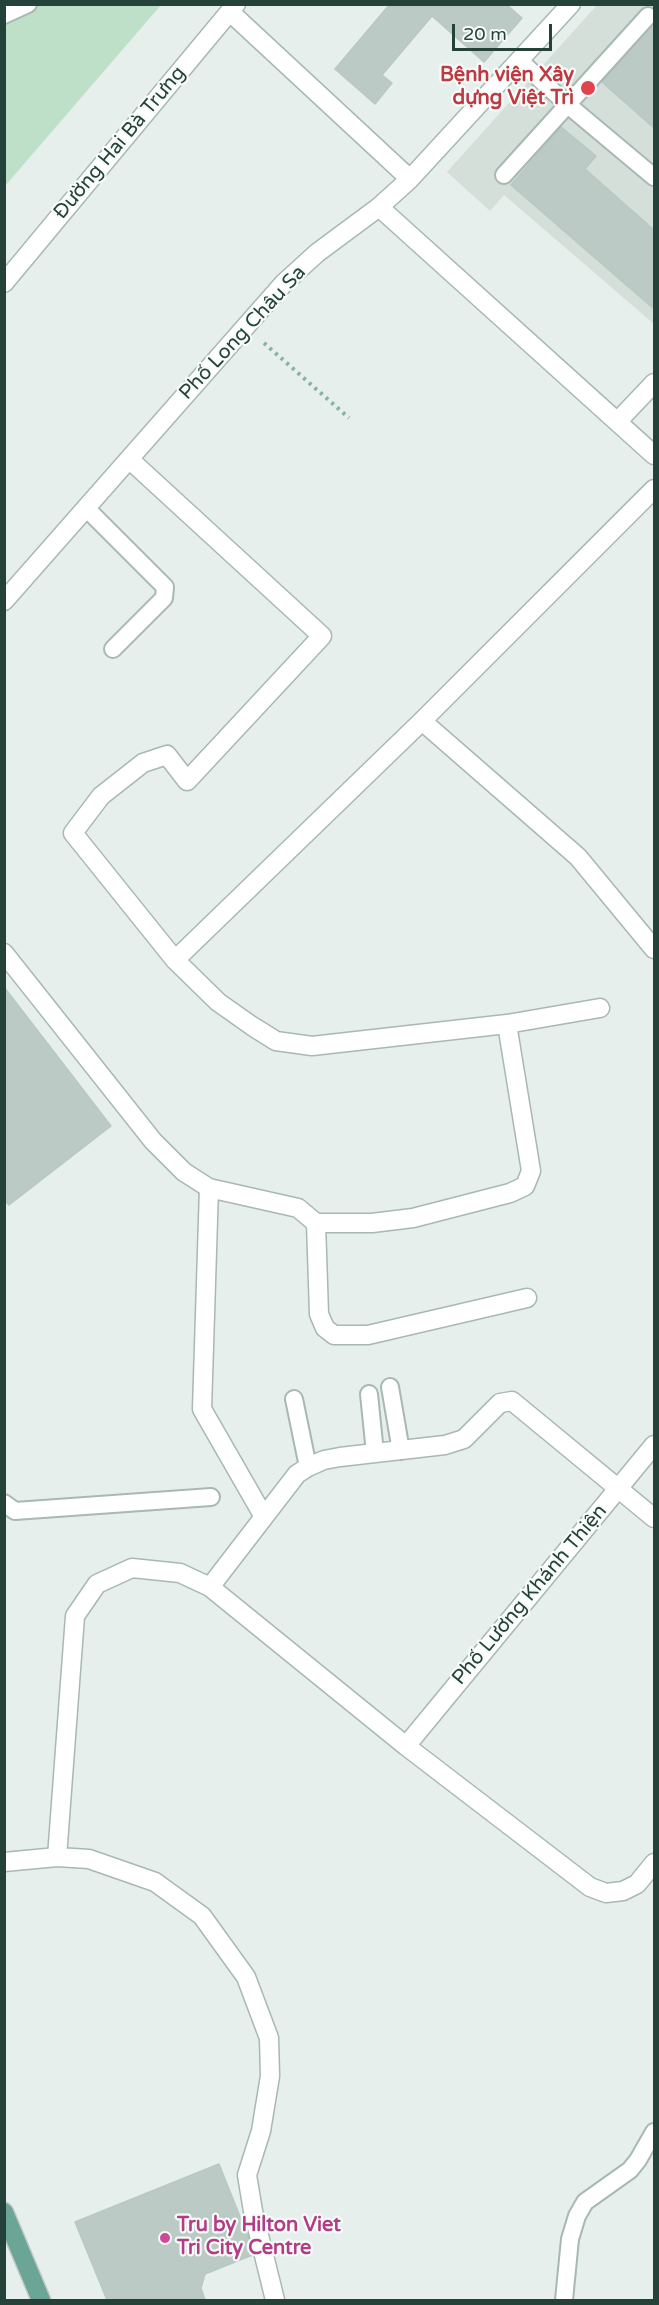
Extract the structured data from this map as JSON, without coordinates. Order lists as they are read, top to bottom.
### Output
{
  "streets": {
    "street": ["Đường Hai Bà Trưng", "Phố Long Châu Sa", "Phố Lương Khánh Thiện"]
  },
  "places": ["Bệnh viện Xây dựng Việt Trì", "Tru by Hilton Viet Tri City Centre"],
  "scale_bar": "20 m"
}
